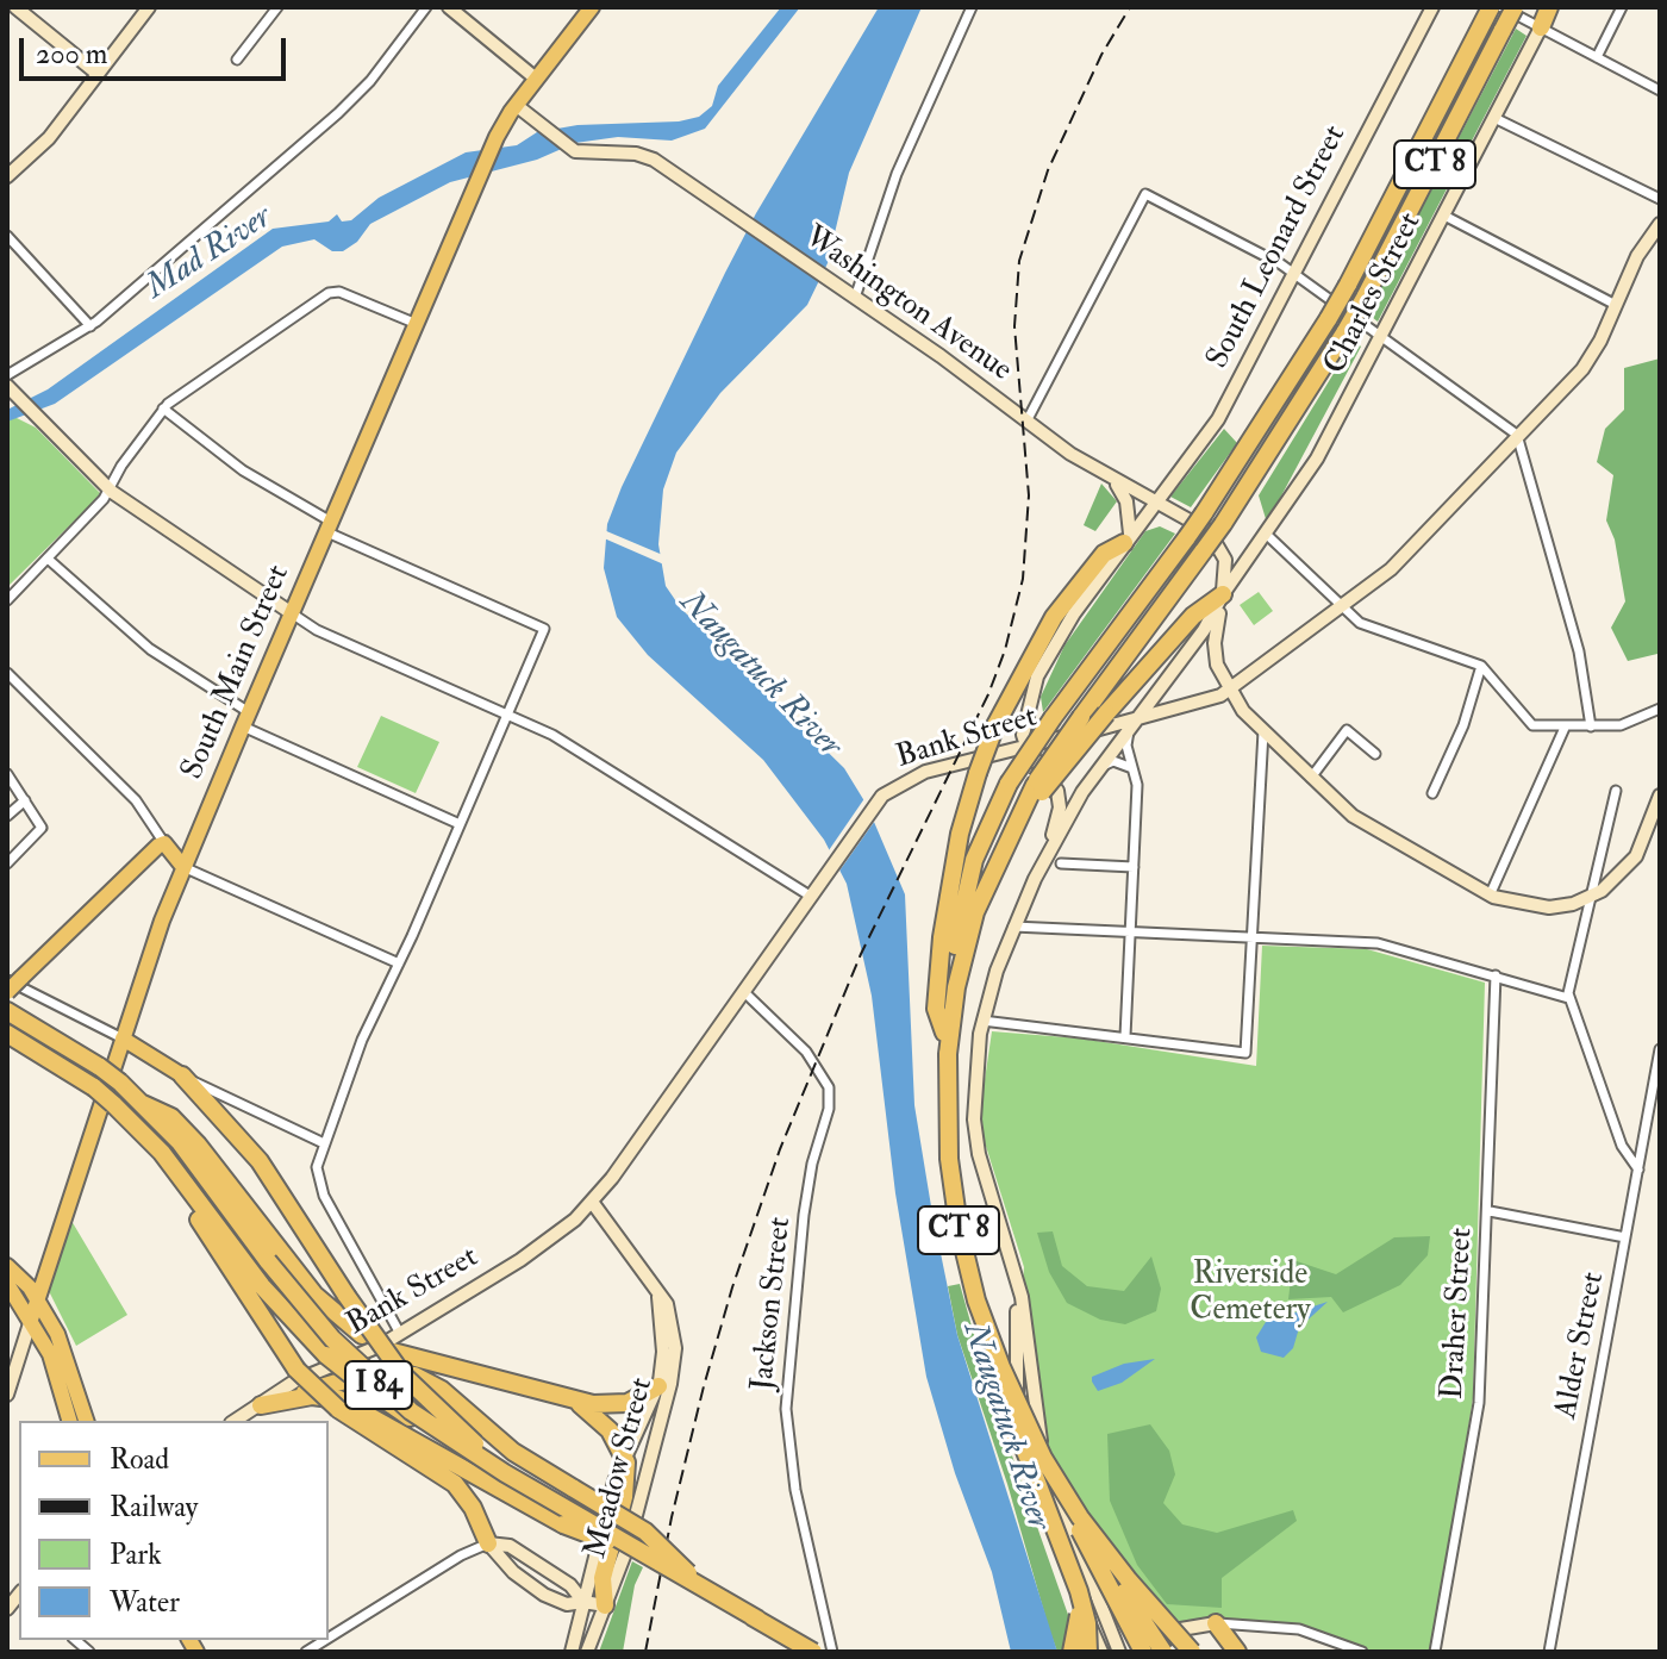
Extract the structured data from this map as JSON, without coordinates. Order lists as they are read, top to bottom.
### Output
{
  "streets": {
    "highway": ["CT 8", "I 84"],
    "main road": [
      "South Leonard Street",
      "Charles Street",
      "Washington Avenue",
      "South Main Street",
      "Bank Street",
      "Meadow Street"
    ],
    "street": ["Jackson Street", "Draher Street", "Alder Street"]
  },
  "crossings": [
    ["South Leonard Street", "Washington Avenue"],
    ["South Leonard Street", "Bank Street"],
    ["Charles Street", "Washington Avenue"],
    ["Charles Street", "Bank Street"],
    ["Washington Avenue", "South Main Street"],
    ["Bank Street", "Jackson Street"],
    ["Bank Street", "Meadow Street"]
  ],
  "water": ["Mad River", "Naugatuck River"],
  "parks": ["Riverside Cemetery"],
  "legend": [
    "Road",
    "Railway",
    "Park",
    "Water"
  ],
  "scale_bar": "200 m"
}
